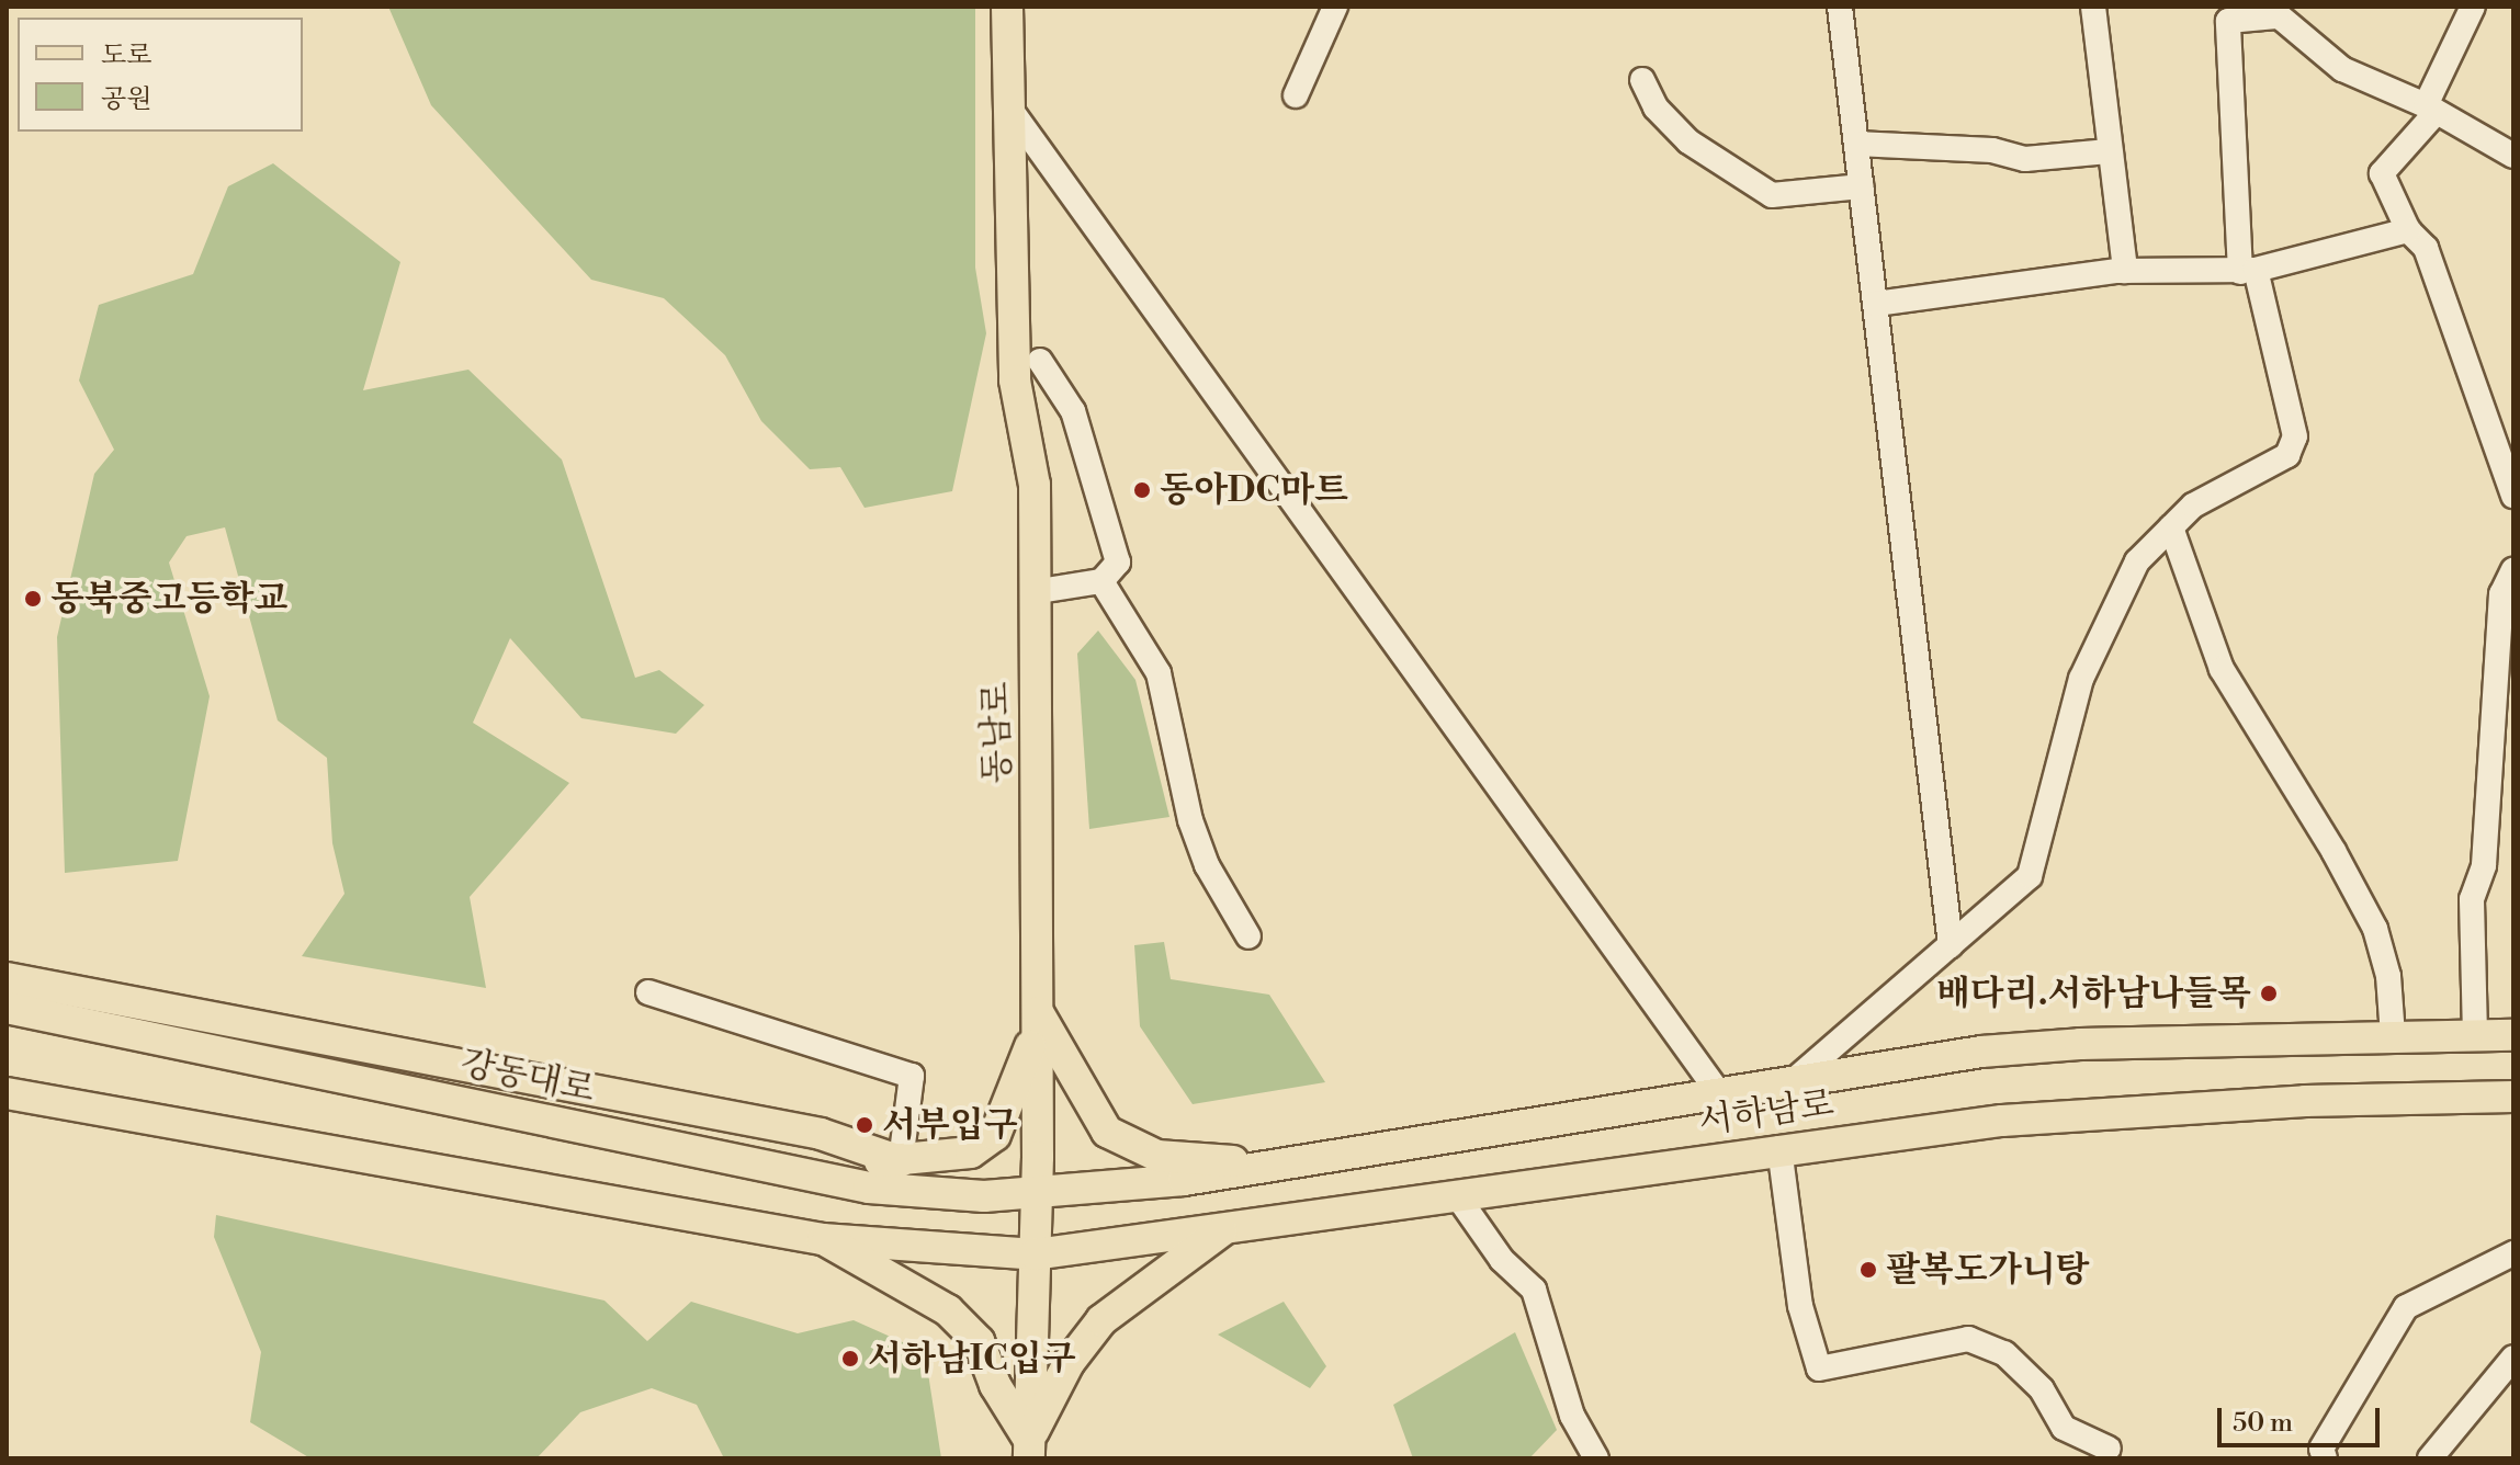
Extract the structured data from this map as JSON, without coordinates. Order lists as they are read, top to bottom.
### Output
{
  "streets": {
    "main road": ["동남로", "강동대로", "서하남로"]
  },
  "crossings": [
    ["동남로", "강동대로"],
    ["동남로", "서하남로"],
    ["강동대로", "서하남로"]
  ],
  "places": [
    "동아DC마트",
    "동북중고등학교",
    "배다리.서하남나들목",
    "서부입구",
    "팔복도가니탕",
    "서하남IC입구"
  ],
  "legend": ["도로", "공원"],
  "scale_bar": "50 m"
}
